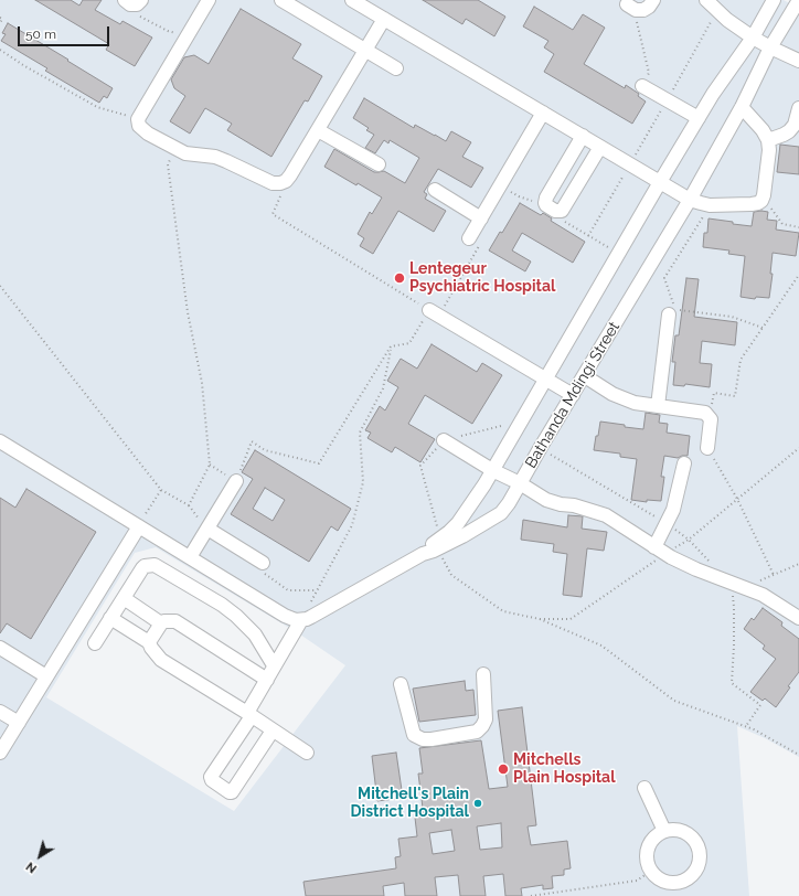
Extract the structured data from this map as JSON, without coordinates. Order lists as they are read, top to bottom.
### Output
{
  "streets": {
    "street": ["Bathanda Mdingi Street"]
  },
  "places": ["Lentegeur Psychiatric Hospital", "Mitchells Plain Hospital", "Mitchell's Plain District Hospital"],
  "scale_bar": "50 m",
  "north": "bottom left"
}
